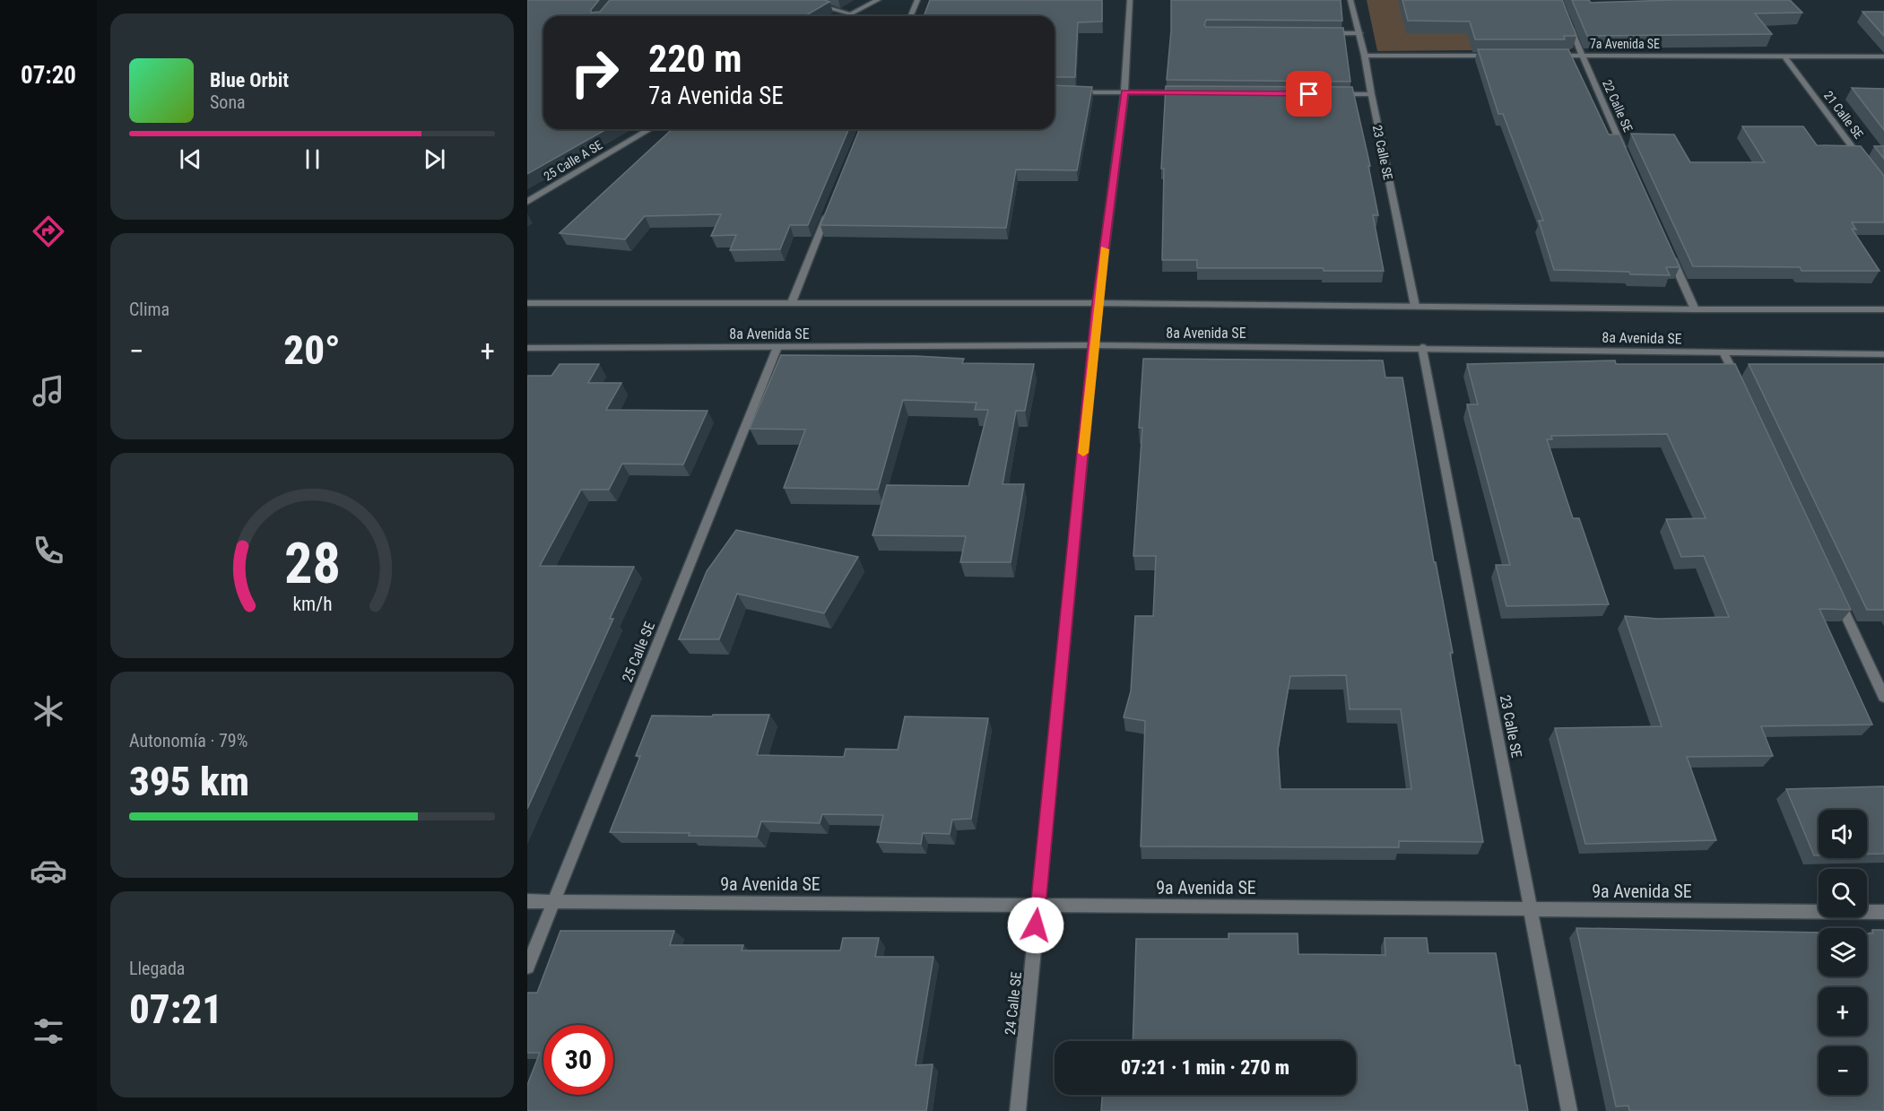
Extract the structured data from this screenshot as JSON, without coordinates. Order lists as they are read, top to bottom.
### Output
{
  "streets": {
    "street": [
      "7a Avenida SE",
      "22 Calle SE",
      "21 Calle SE",
      "23 Calle SE",
      "25 Calle A SE",
      "8a Avenida SE",
      "25 Calle SE",
      "9a Avenida SE",
      "24 Calle SE"
    ]
  },
  "crossings": [
    ["7a Avenida SE", "22 Calle SE"],
    ["7a Avenida SE", "21 Calle SE"],
    ["23 Calle SE", "8a Avenida SE"],
    ["23 Calle SE", "9a Avenida SE"],
    ["8a Avenida SE", "25 Calle SE"],
    ["8a Avenida SE", "24 Calle SE"],
    ["25 Calle SE", "9a Avenida SE"],
    ["9a Avenida SE", "24 Calle SE"]
  ],
  "page": {
    "tabs": "07:20",
    "turn": ["220 m", "7a Avenida SE"],
    "song": ["Blue Orbit", "Sona"],
    "tile": [
      "Clima",
      ["Autonomía · 79%", "395 km"],
      ["Llegada", "07:21"]
    ],
    "heat": ["−", "20°", "+"],
    "map_buttons": ["+", "−"],
    "limit": "30",
    "trip": "07:21 · 1 min · 270 m",
    "gauge": ["28", "km/h"]
  }
}
